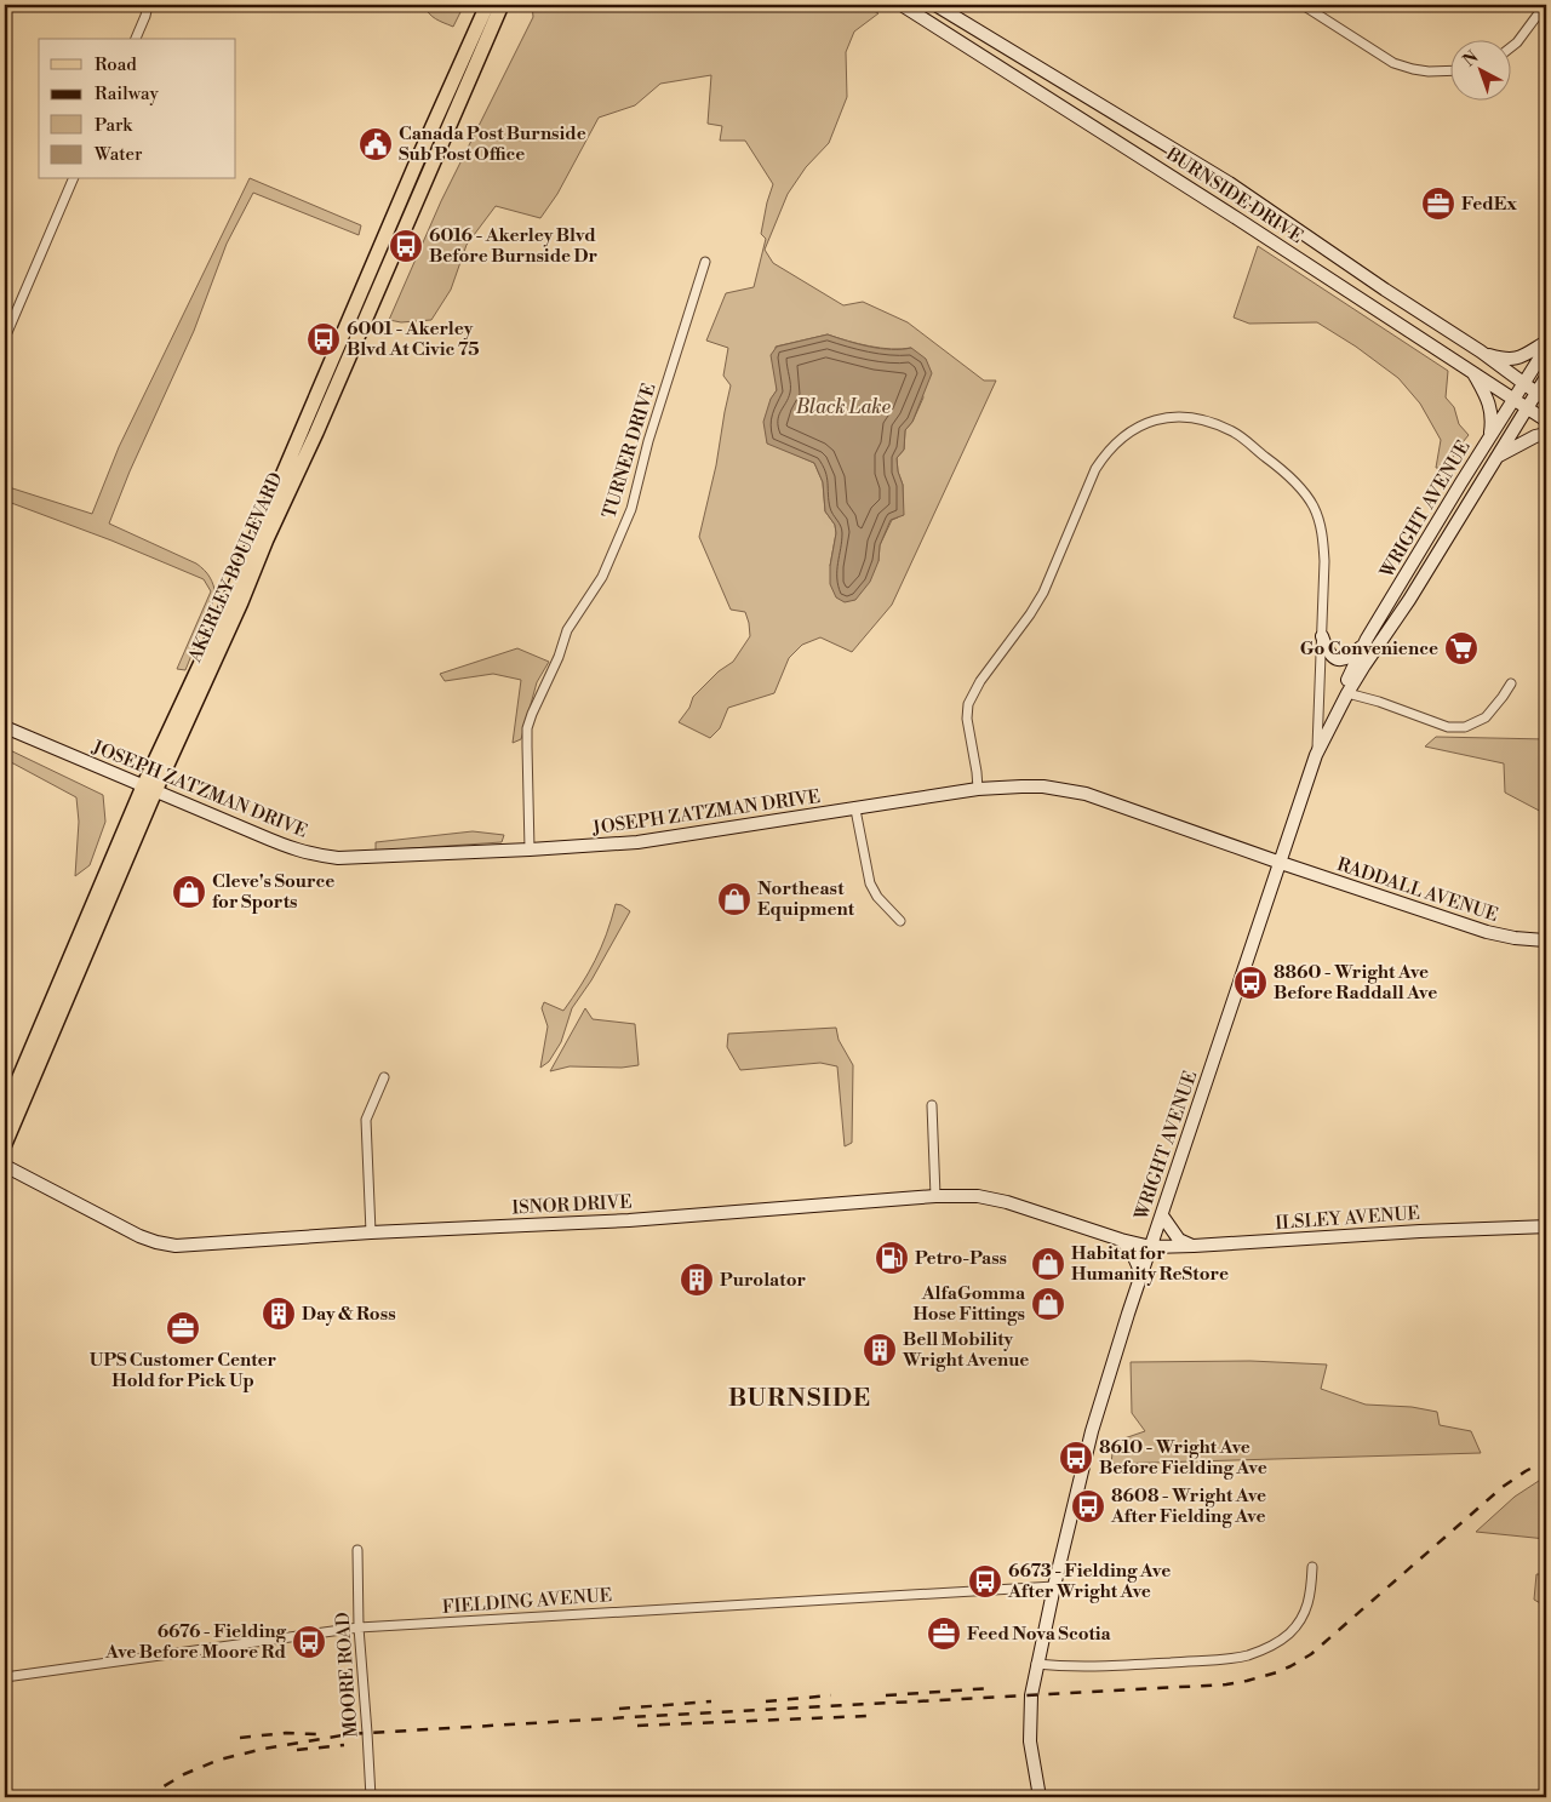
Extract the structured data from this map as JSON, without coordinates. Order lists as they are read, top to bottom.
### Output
{
  "streets": {
    "main road": [
      "BURNSIDE DRIVE",
      "WRIGHT AVENUE",
      "AKERLEY BOULEVARD",
      "JOSEPH ZATZMAN DRIVE",
      "RADDALL AVENUE",
      "ISNOR DRIVE",
      "ILSLEY AVENUE"
    ],
    "street": ["TURNER DRIVE", "FIELDING AVENUE", "MOORE ROAD"]
  },
  "crossings": [
    ["BURNSIDE DRIVE", "WRIGHT AVENUE"],
    ["TURNER DRIVE", "JOSEPH ZATZMAN DRIVE"],
    ["WRIGHT AVENUE", "JOSEPH ZATZMAN DRIVE"],
    ["WRIGHT AVENUE", "RADDALL AVENUE"],
    ["WRIGHT AVENUE", "ISNOR DRIVE"],
    ["WRIGHT AVENUE", "ILSLEY AVENUE"],
    ["WRIGHT AVENUE", "FIELDING AVENUE"],
    ["AKERLEY BOULEVARD", "JOSEPH ZATZMAN DRIVE"],
    ["JOSEPH ZATZMAN DRIVE", "RADDALL AVENUE"],
    ["ISNOR DRIVE", "ILSLEY AVENUE"],
    ["FIELDING AVENUE", "MOORE ROAD"]
  ],
  "districts": ["BURNSIDE"],
  "water": ["Black Lake"],
  "places": {
    "public building": ["Canada Post Burnside Sub Post Office"],
    "office": ["FedEx", "UPS Customer Center Hold for Pick Up", "Feed Nova Scotia"],
    "bus stop": [
      "6016 - Akerley Blvd Before Burnside Dr",
      "6001 - Akerley Blvd At Civic 75",
      "8860 - Wright Ave Before Raddall Ave",
      "8610 - Wright Ave Before Fielding Ave",
      "8608 - Wright Ave After Fielding Ave",
      "6673 - Fielding Ave After Wright Ave",
      "6676 - Fielding Ave Before Moore Rd"
    ],
    "supermarket": ["Go Convenience"],
    "shop": [
      "Cleve's Source for Sports",
      "Northeast Equipment",
      "Habitat for Humanity ReStore",
      "AlfaGomma Hose Fittings"
    ],
    "fuel station": ["Petro-Pass"],
    "building": ["Purolator", "Day & Ross", "Bell Mobility Wright Avenue"]
  },
  "legend": [
    "Road",
    "Railway",
    "Park",
    "Water"
  ],
  "north": "top left"
}
